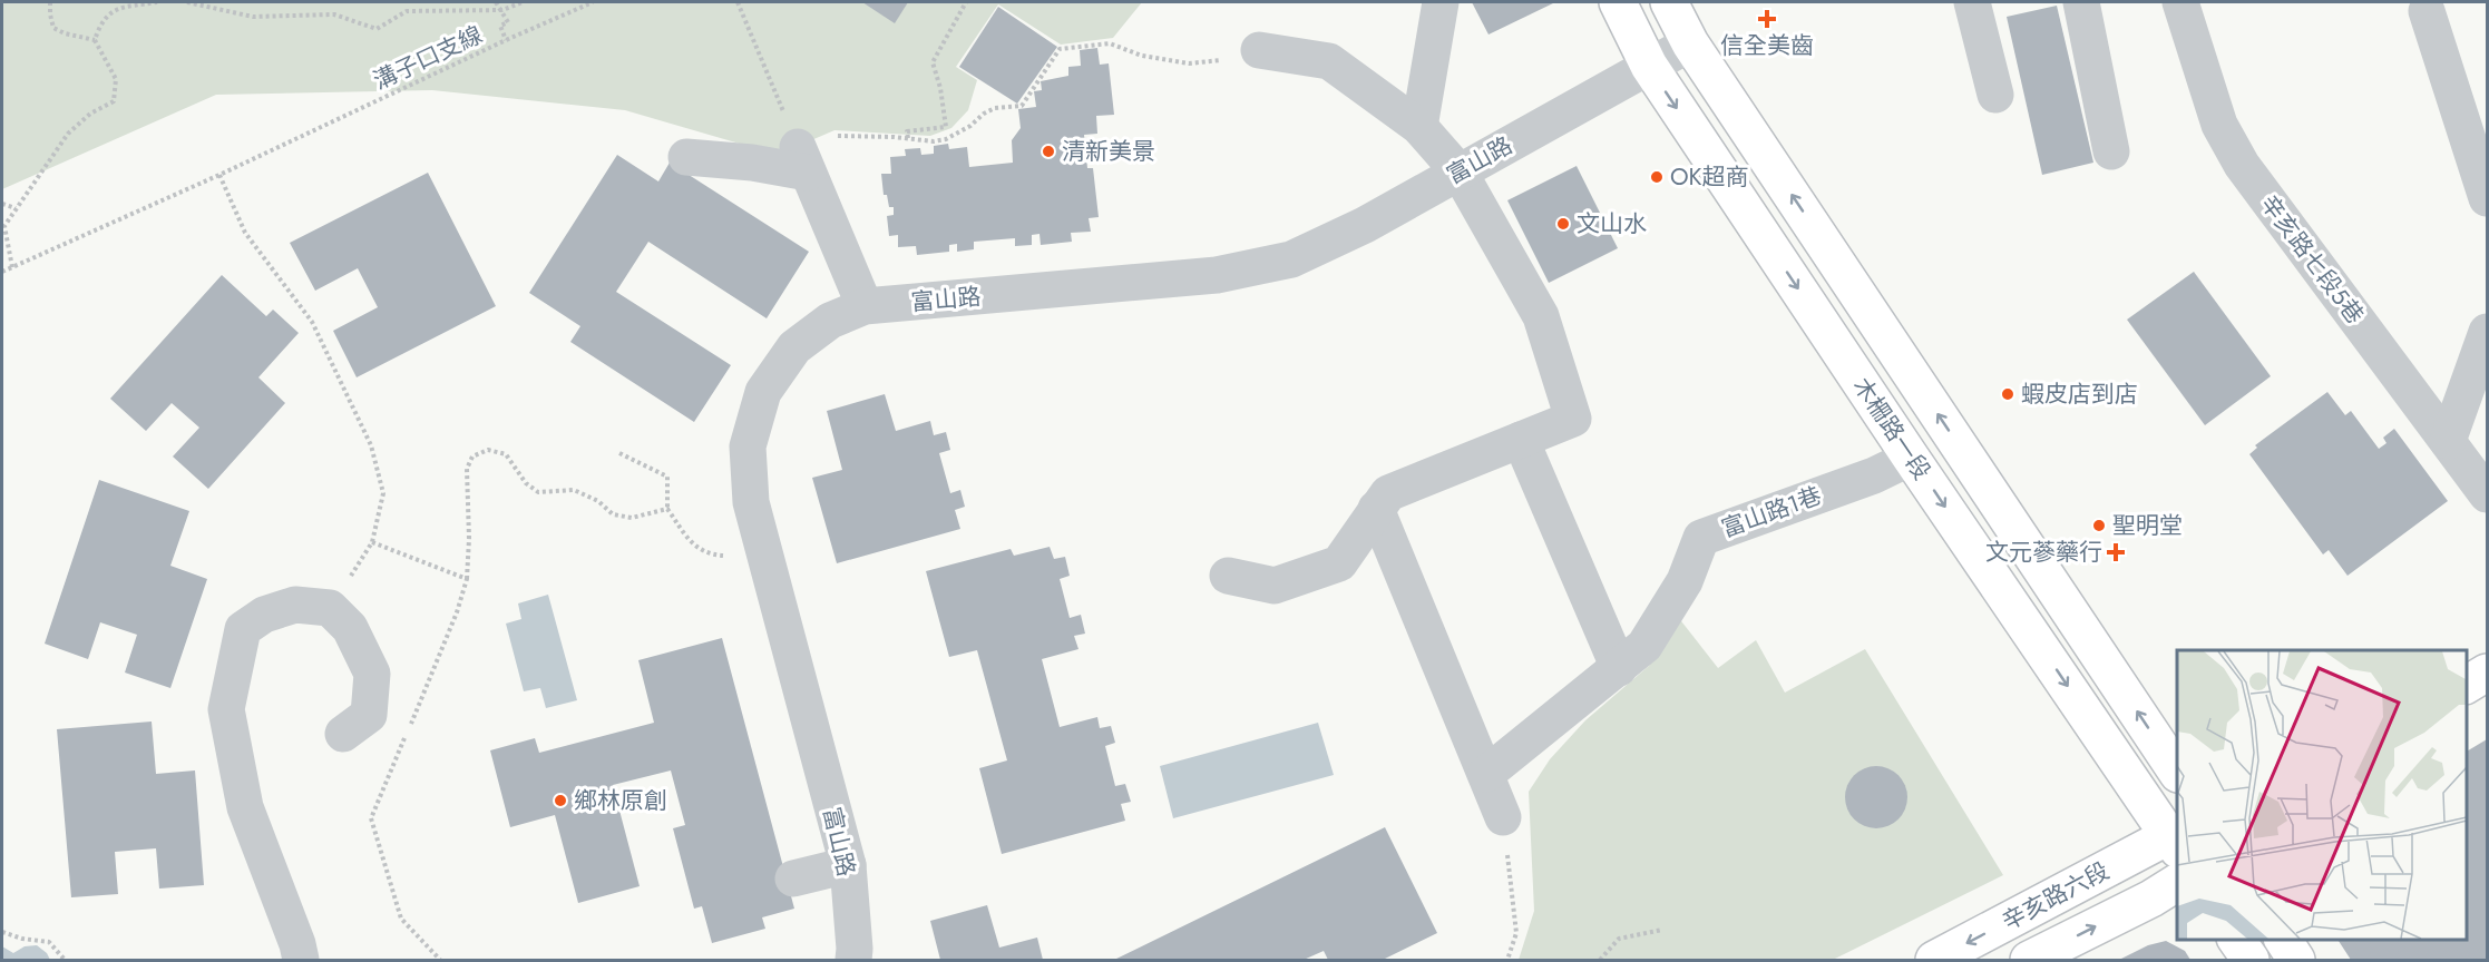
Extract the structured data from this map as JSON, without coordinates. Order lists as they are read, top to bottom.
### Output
{
  "streets": {
    "main road": ["木柵路一段", "辛亥路六段"],
    "street": ["富山路", "辛亥路七段5巷", "富山路1巷"],
    "path": ["溝子口支線"]
  },
  "crossings": [
    ["富山路", "木柵路一段"],
    ["木柵路一段", "富山路1巷"],
    ["木柵路一段", "辛亥路六段"]
  ],
  "places": {
    "health": ["信全美齒", "文元蔘藥行"],
    "other": [
      "清新美景",
      "OK超商",
      "文山水",
      "蝦皮店到店",
      "聖明堂",
      "鄉林原創"
    ]
  }
}
